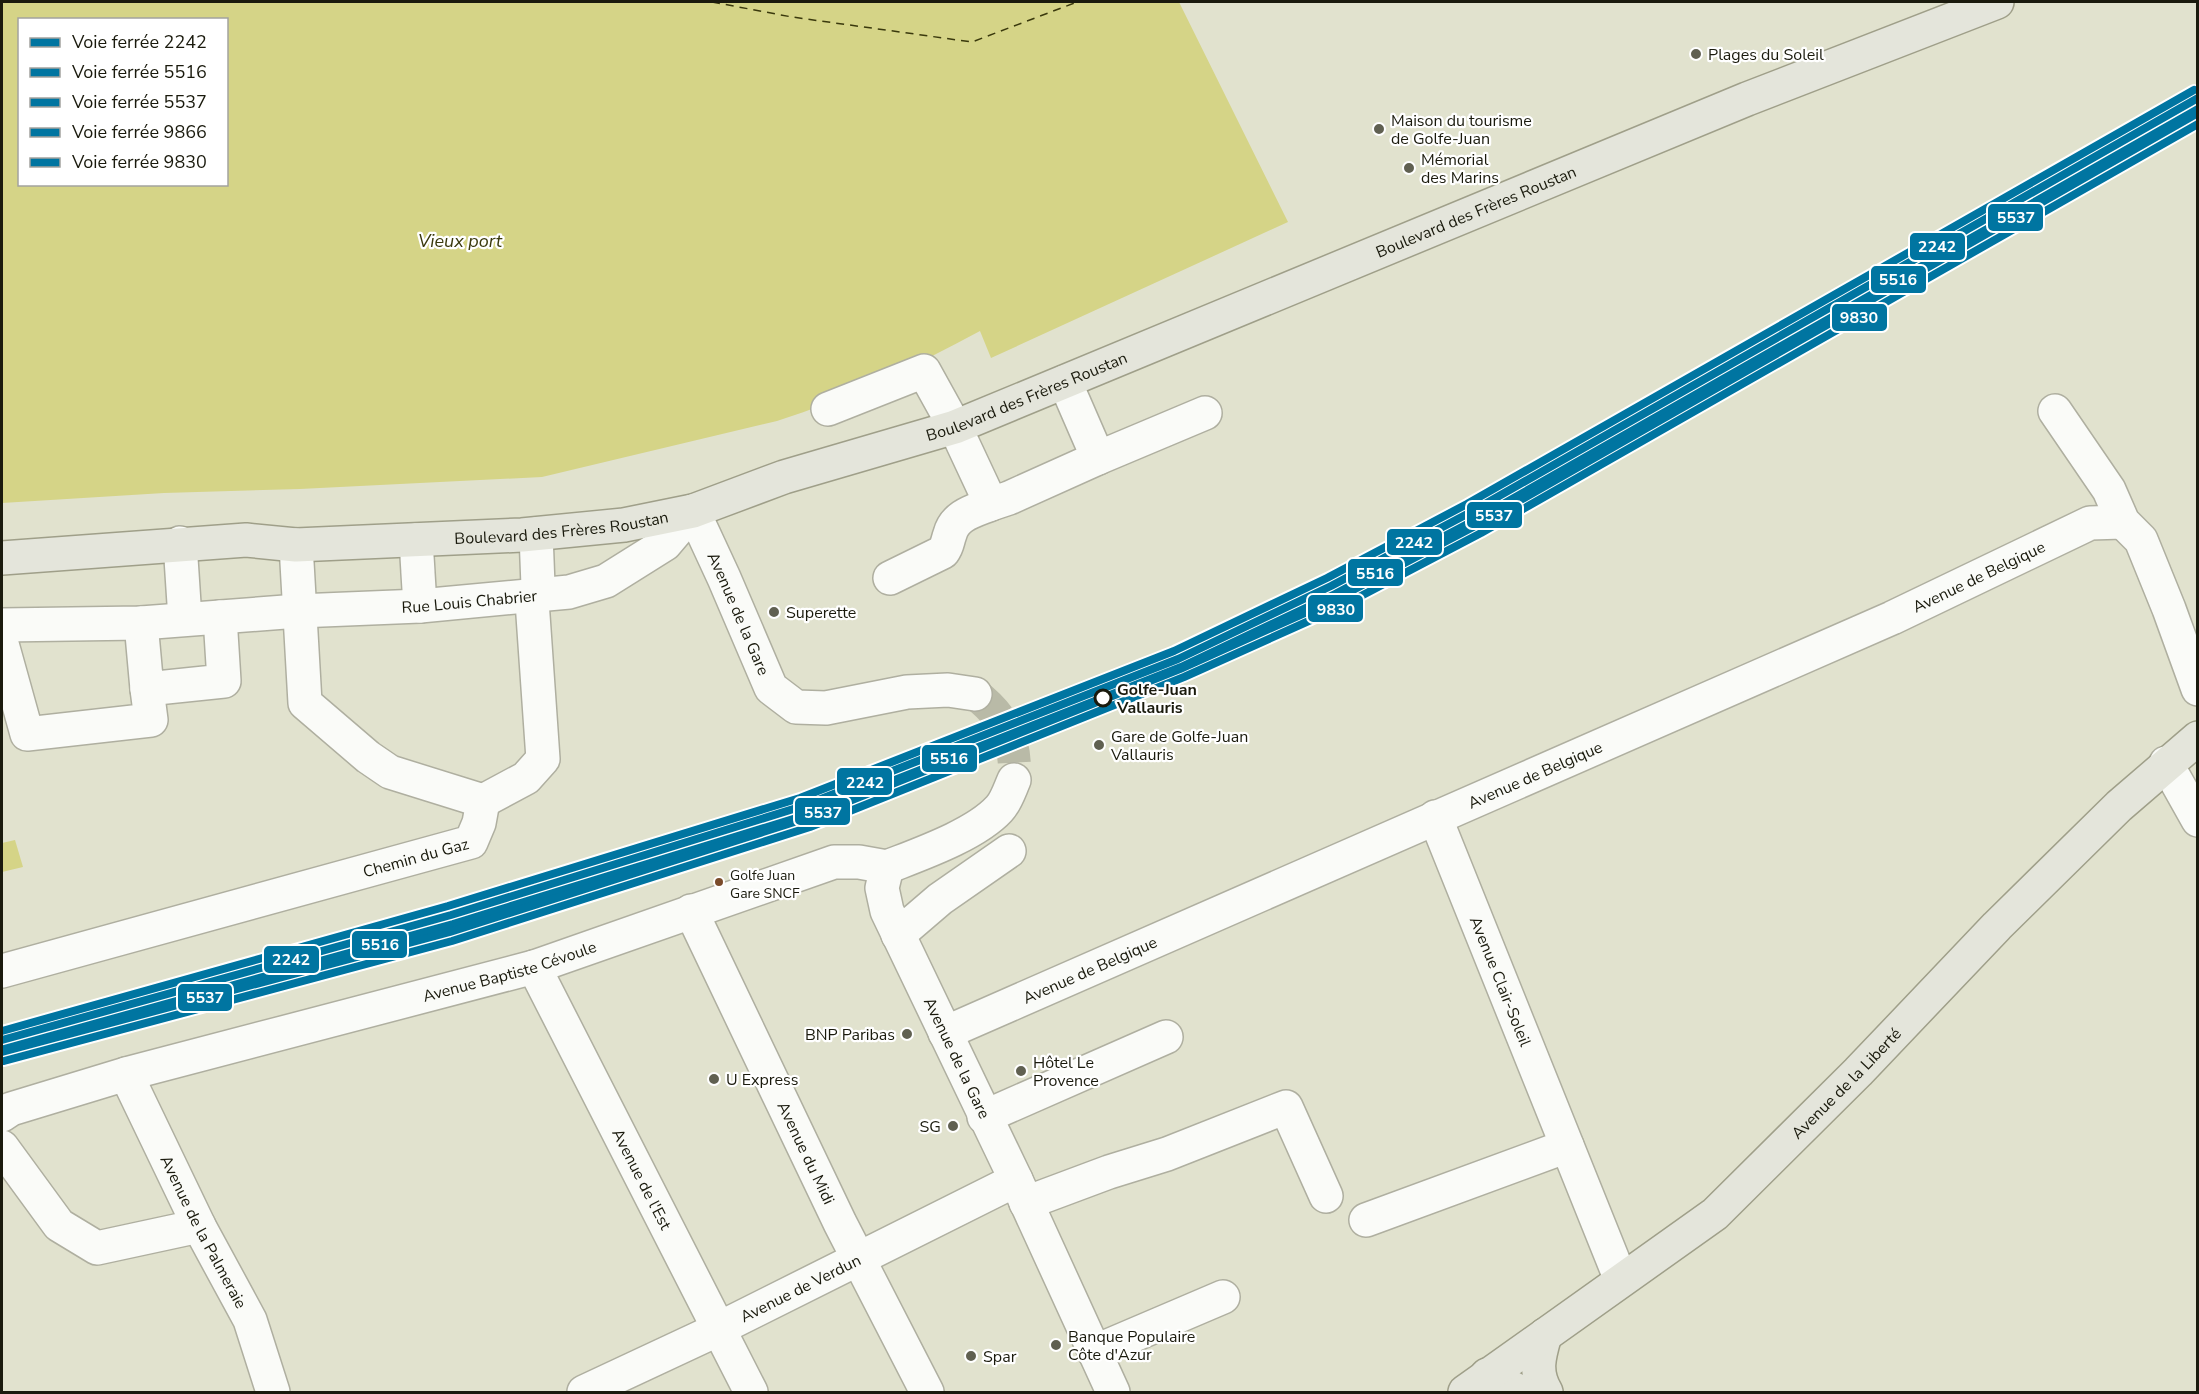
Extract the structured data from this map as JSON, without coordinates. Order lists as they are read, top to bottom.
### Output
{
  "streets": {
    "main road": ["Boulevard des Frères Roustan", "Avenue de la Liberté"],
    "street": [
      "Avenue de Belgique",
      "Rue Louis Chabrier",
      "Avenue de la Gare",
      "Chemin du Gaz",
      "Avenue Baptiste Cévoule",
      "Avenue Clair-Soleil",
      "Avenue du Midi",
      "Avenue de l'Est",
      "Avenue de la Palmeraie",
      "Avenue de Verdun"
    ]
  },
  "crossings": [
    ["Boulevard des Frères Roustan", "Rue Louis Chabrier"],
    ["Boulevard des Frères Roustan", "Avenue de la Gare"],
    ["Avenue de Belgique", "Avenue de la Gare"],
    ["Avenue de Belgique", "Avenue Clair-Soleil"],
    ["Rue Louis Chabrier", "Avenue de la Gare"],
    ["Avenue de la Gare", "Avenue Baptiste Cévoule"],
    ["Avenue de la Gare", "Avenue de Verdun"],
    ["Avenue Baptiste Cévoule", "Avenue du Midi"],
    ["Avenue Baptiste Cévoule", "Avenue de l'Est"],
    ["Avenue Baptiste Cévoule", "Avenue de la Palmeraie"],
    ["Avenue Clair-Soleil", "Avenue de la Liberté"],
    ["Avenue du Midi", "Avenue de Verdun"],
    ["Avenue de l'Est", "Avenue de Verdun"]
  ],
  "water": ["Vieux port"],
  "places": [
    "Plages du Soleil",
    "Maison du tourisme de Golfe-Juan",
    "Mémorial des Marins",
    "Superette",
    "Golfe-Juan Vallauris",
    "Gare de Golfe-Juan Vallauris",
    "Golfe Juan Gare SNCF",
    "BNP Paribas",
    "Hôtel Le Provence",
    "U Express",
    "SG",
    "Banque Populaire Côte d'Azur",
    "Spar"
  ],
  "lines": [
    "rail line 9866",
    "rail line 2242",
    "rail line 5516",
    "rail line 5537",
    "rail line 9830"
  ],
  "legend": [
    "Voie ferrée 2242",
    "Voie ferrée 5516",
    "Voie ferrée 5537",
    "Voie ferrée 9866",
    "Voie ferrée 9830"
  ]
}
